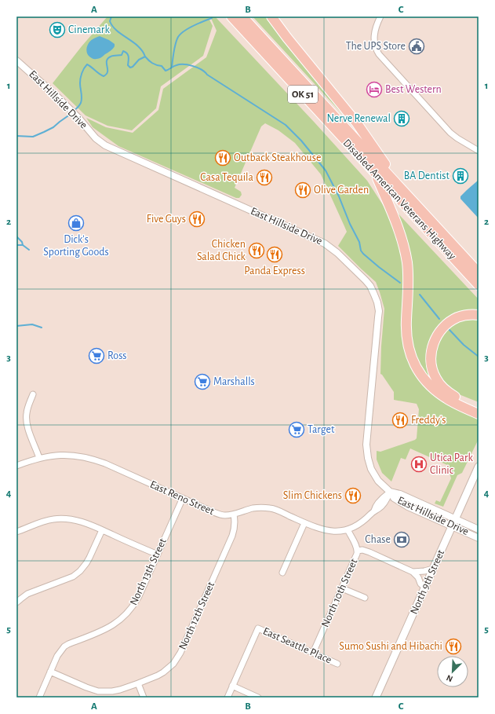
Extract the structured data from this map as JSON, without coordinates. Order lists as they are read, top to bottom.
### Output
{
  "streets": {
    "highway": ["OK 51", "Disabled American Veterans Highway"],
    "main road": ["North 9th Street"],
    "street": [
      "East Hillside Drive",
      "East Reno Street",
      "North 13th Street",
      "North 10th Street",
      "North 12th Street",
      "East Seattle Place"
    ]
  },
  "crossings": [
    ["East Hillside Drive", "North 9th Street"],
    ["East Reno Street", "North 13th Street"],
    ["East Reno Street", "North 10th Street"],
    ["East Reno Street", "North 12th Street"],
    ["North 13th Street", "North 12th Street"],
    ["North 10th Street", "East Seattle Place"]
  ],
  "places": {
    "theatre": ["Cinemark"],
    "public building": ["The UPS Store"],
    "hotel": ["Best Western"],
    "building": ["Nerve Renewal", "BA Dentist"],
    "restaurant": [
      "Outback Steakhouse",
      "Casa Tequila",
      "Olive Garden",
      "Five Guys",
      "Chicken Salad Chick",
      "Panda Express",
      "Freddy's",
      "Slim Chickens",
      "Sumo Sushi and Hibachi"
    ],
    "shop": ["Dick's Sporting Goods"],
    "supermarket": ["Ross", "Marshalls", "Target"],
    "hospital": ["Utica Park Clinic"],
    "bank": ["Chase"]
  },
  "north": "bottom left",
  "grid": {
    "columns": ["A", "B", "C"],
    "rows": [
      "1",
      "2",
      "3",
      "4",
      "5"
    ]
  }
}
